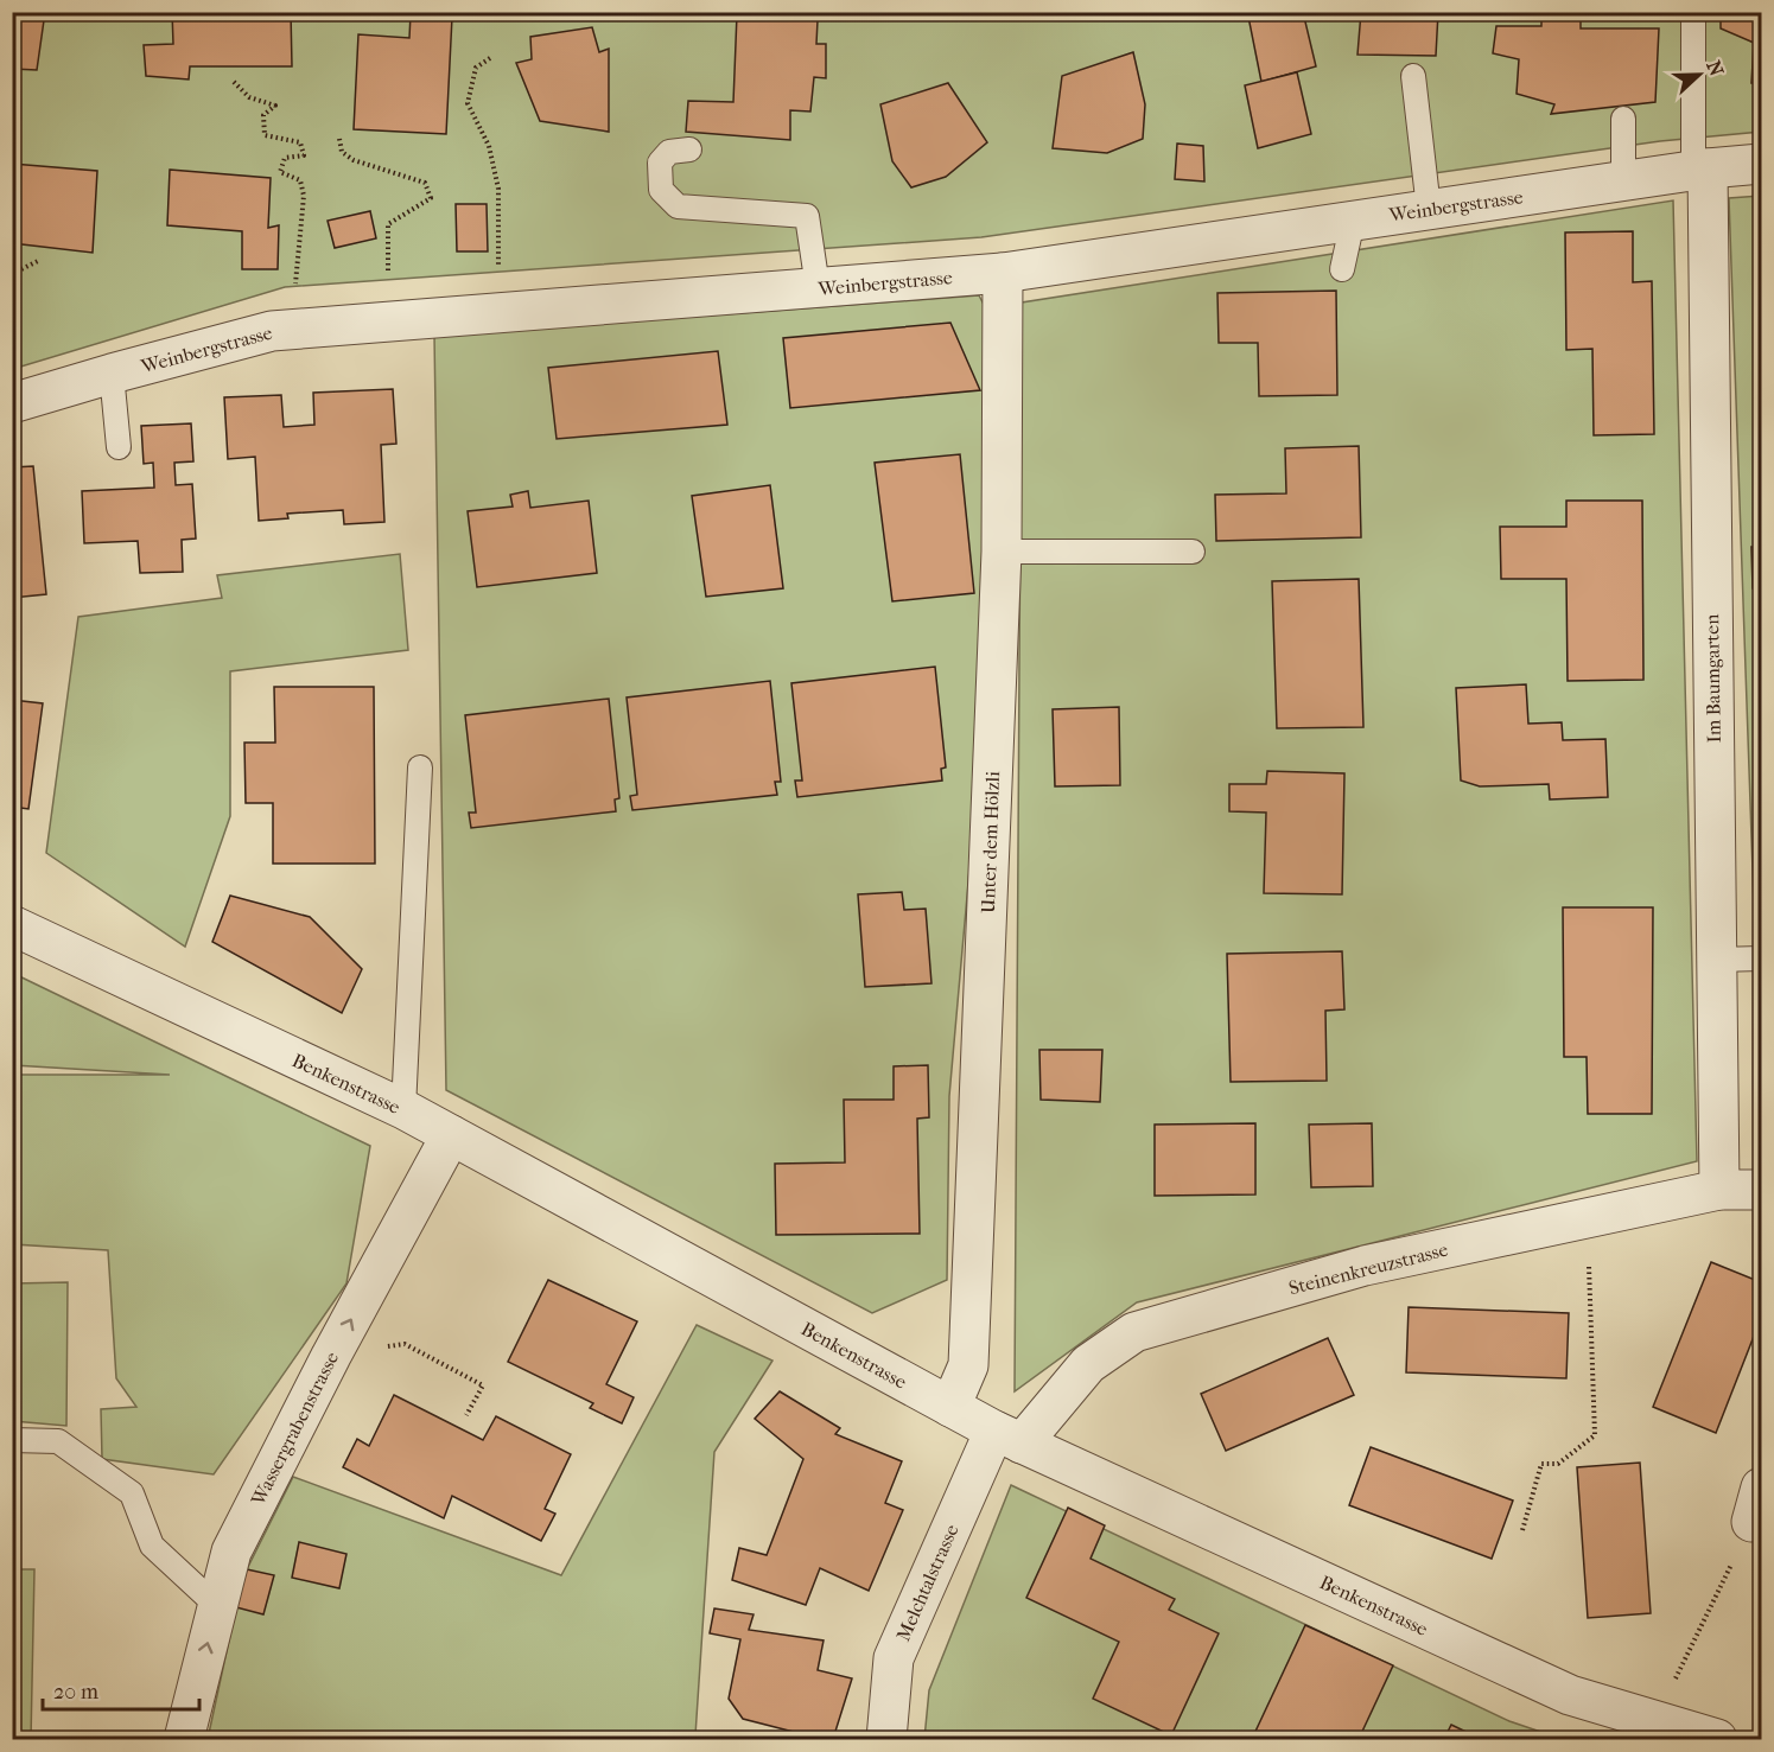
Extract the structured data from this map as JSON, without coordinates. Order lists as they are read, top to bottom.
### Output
{
  "streets": {
    "street": [
      "Weinbergstrasse",
      "Im Baumgarten",
      "Unter dem Hölzli",
      "Benkenstrasse",
      "Steinenkreuzstrasse",
      "Wassergrabenstrasse",
      "Melchtalstrasse"
    ]
  },
  "crossings": [
    ["Weinbergstrasse", "Im Baumgarten"],
    ["Weinbergstrasse", "Unter dem Hölzli"],
    ["Im Baumgarten", "Steinenkreuzstrasse"],
    ["Unter dem Hölzli", "Benkenstrasse"],
    ["Benkenstrasse", "Steinenkreuzstrasse"],
    ["Benkenstrasse", "Wassergrabenstrasse"],
    ["Benkenstrasse", "Melchtalstrasse"],
    ["Steinenkreuzstrasse", "Melchtalstrasse"]
  ],
  "one_way": ["Wassergrabenstrasse"],
  "scale_bar": "20 m",
  "north": "right"
}
